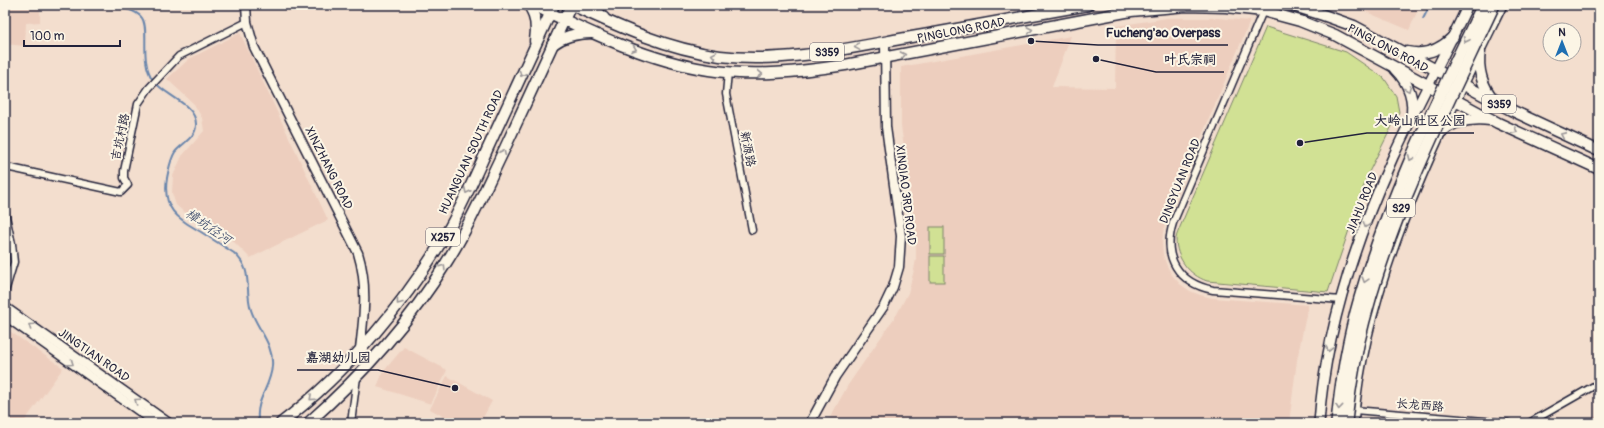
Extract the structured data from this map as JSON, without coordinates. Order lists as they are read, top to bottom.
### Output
{
  "streets": {
    "highway": ["S29"],
    "main road": [
      "PINGLONG ROAD",
      "S359",
      "HUANGUAN SOUTH ROAD",
      "JIAHU ROAD",
      "X257"
    ],
    "street": [
      "吉坑村路",
      "新源路",
      "XINZHANG ROAD",
      "DINGYUAN ROAD",
      "XINQIAO 3RD ROAD",
      "JINGTIAN ROAD",
      "长龙西路"
    ]
  },
  "crossings": [
    ["PINGLONG ROAD", "S359"],
    ["PINGLONG ROAD", "新源路"],
    ["PINGLONG ROAD", "DINGYUAN ROAD"],
    ["PINGLONG ROAD", "XINQIAO 3RD ROAD"],
    ["PINGLONG ROAD", "JIAHU ROAD"],
    ["PINGLONG ROAD", "X257"],
    ["S359", "HUANGUAN SOUTH ROAD"],
    ["S359", "X257"],
    ["吉坑村路", "XINZHANG ROAD"],
    ["HUANGUAN SOUTH ROAD", "XINZHANG ROAD"],
    ["DINGYUAN ROAD", "JIAHU ROAD"]
  ],
  "water": ["樟坑径河"],
  "places": [
    "Fucheng'ao Overpass",
    "叶氏宗祠",
    "大岭山社区公园",
    "嘉湖幼儿园"
  ],
  "scale_bar": "100 m",
  "north": "top"
}
